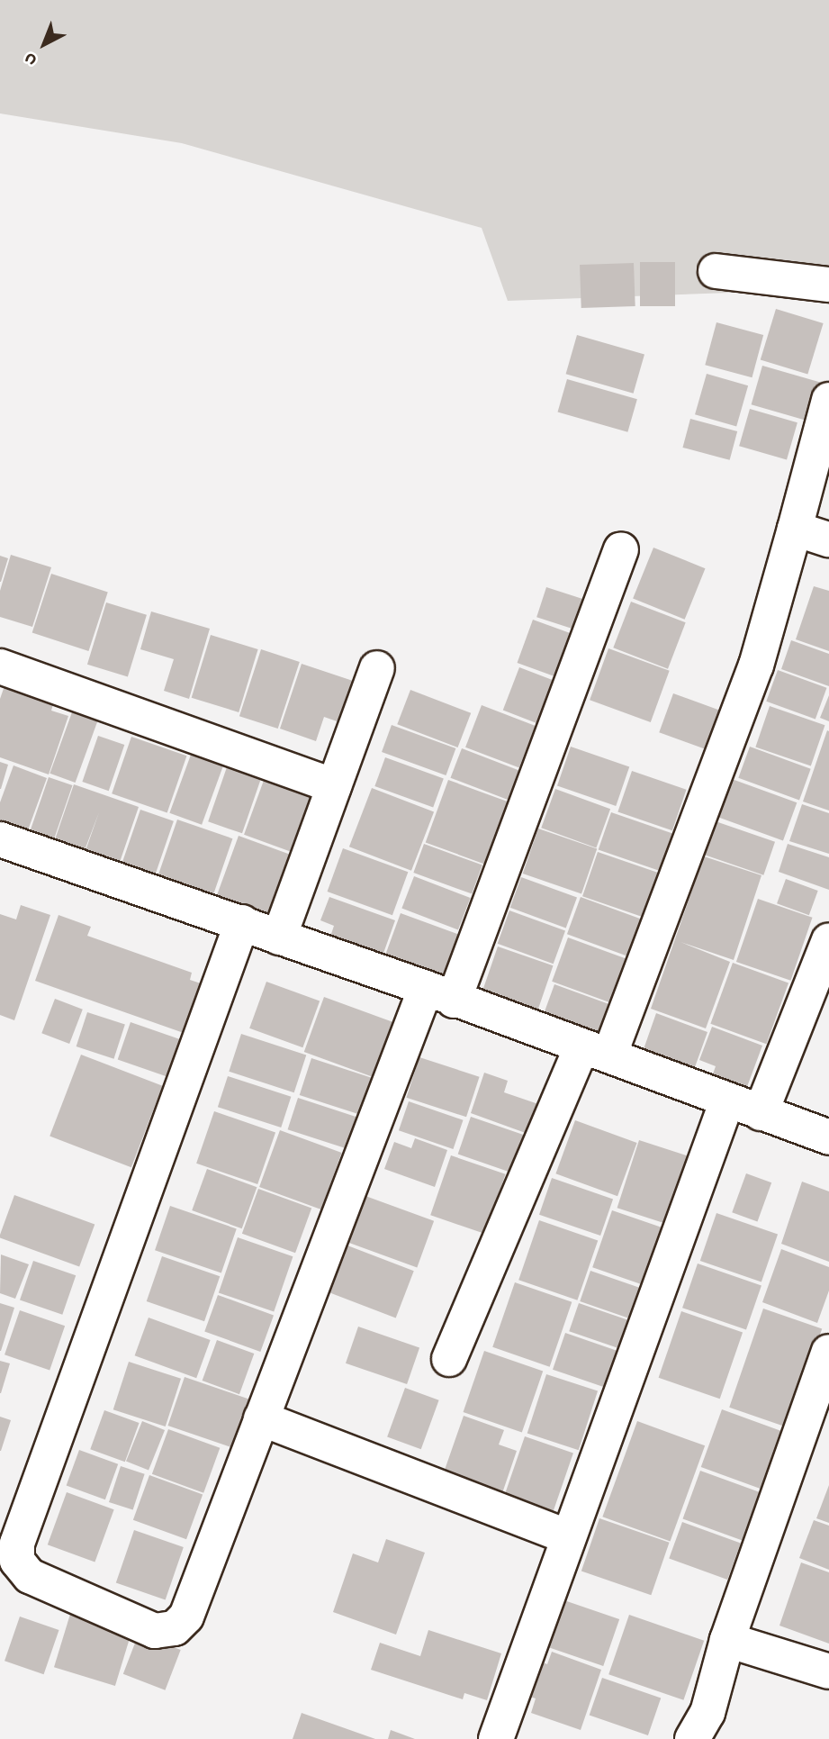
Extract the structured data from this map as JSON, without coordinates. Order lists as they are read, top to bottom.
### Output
{
  "north": "bottom left"
}
